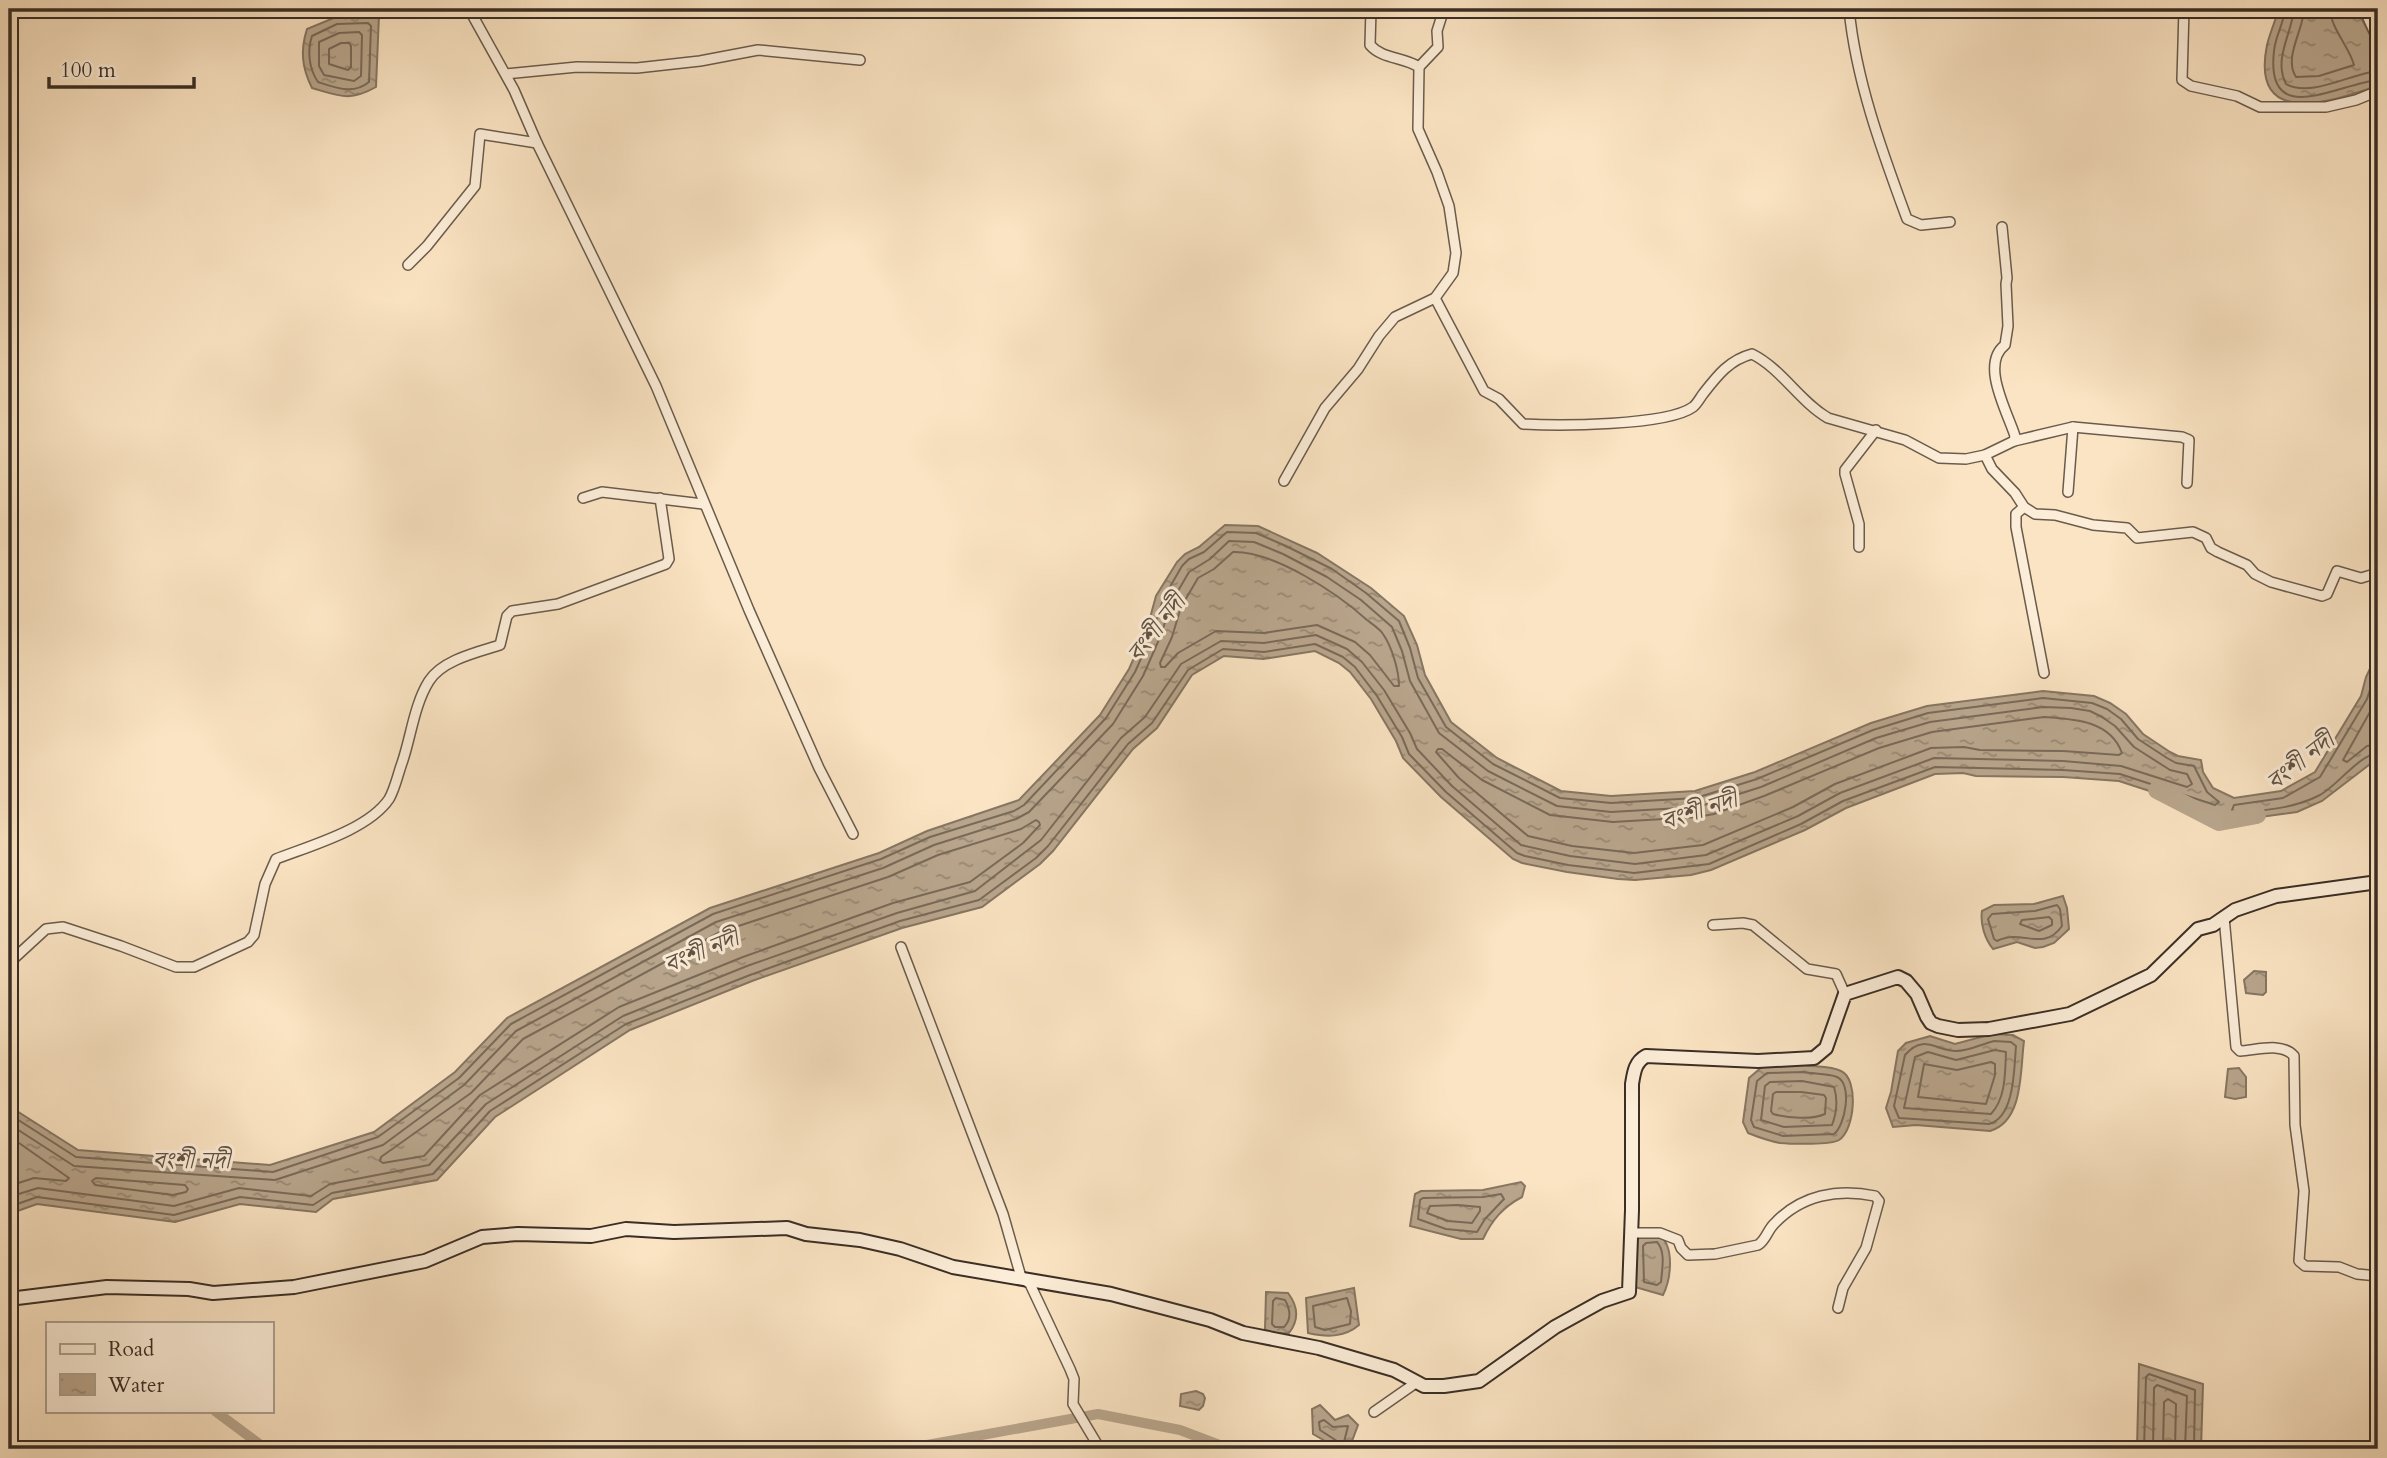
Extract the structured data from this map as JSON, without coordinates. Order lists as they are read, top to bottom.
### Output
{
  "water": ["বংশী নদী"],
  "legend": ["Road", "Water"],
  "scale_bar": "100 m"
}
